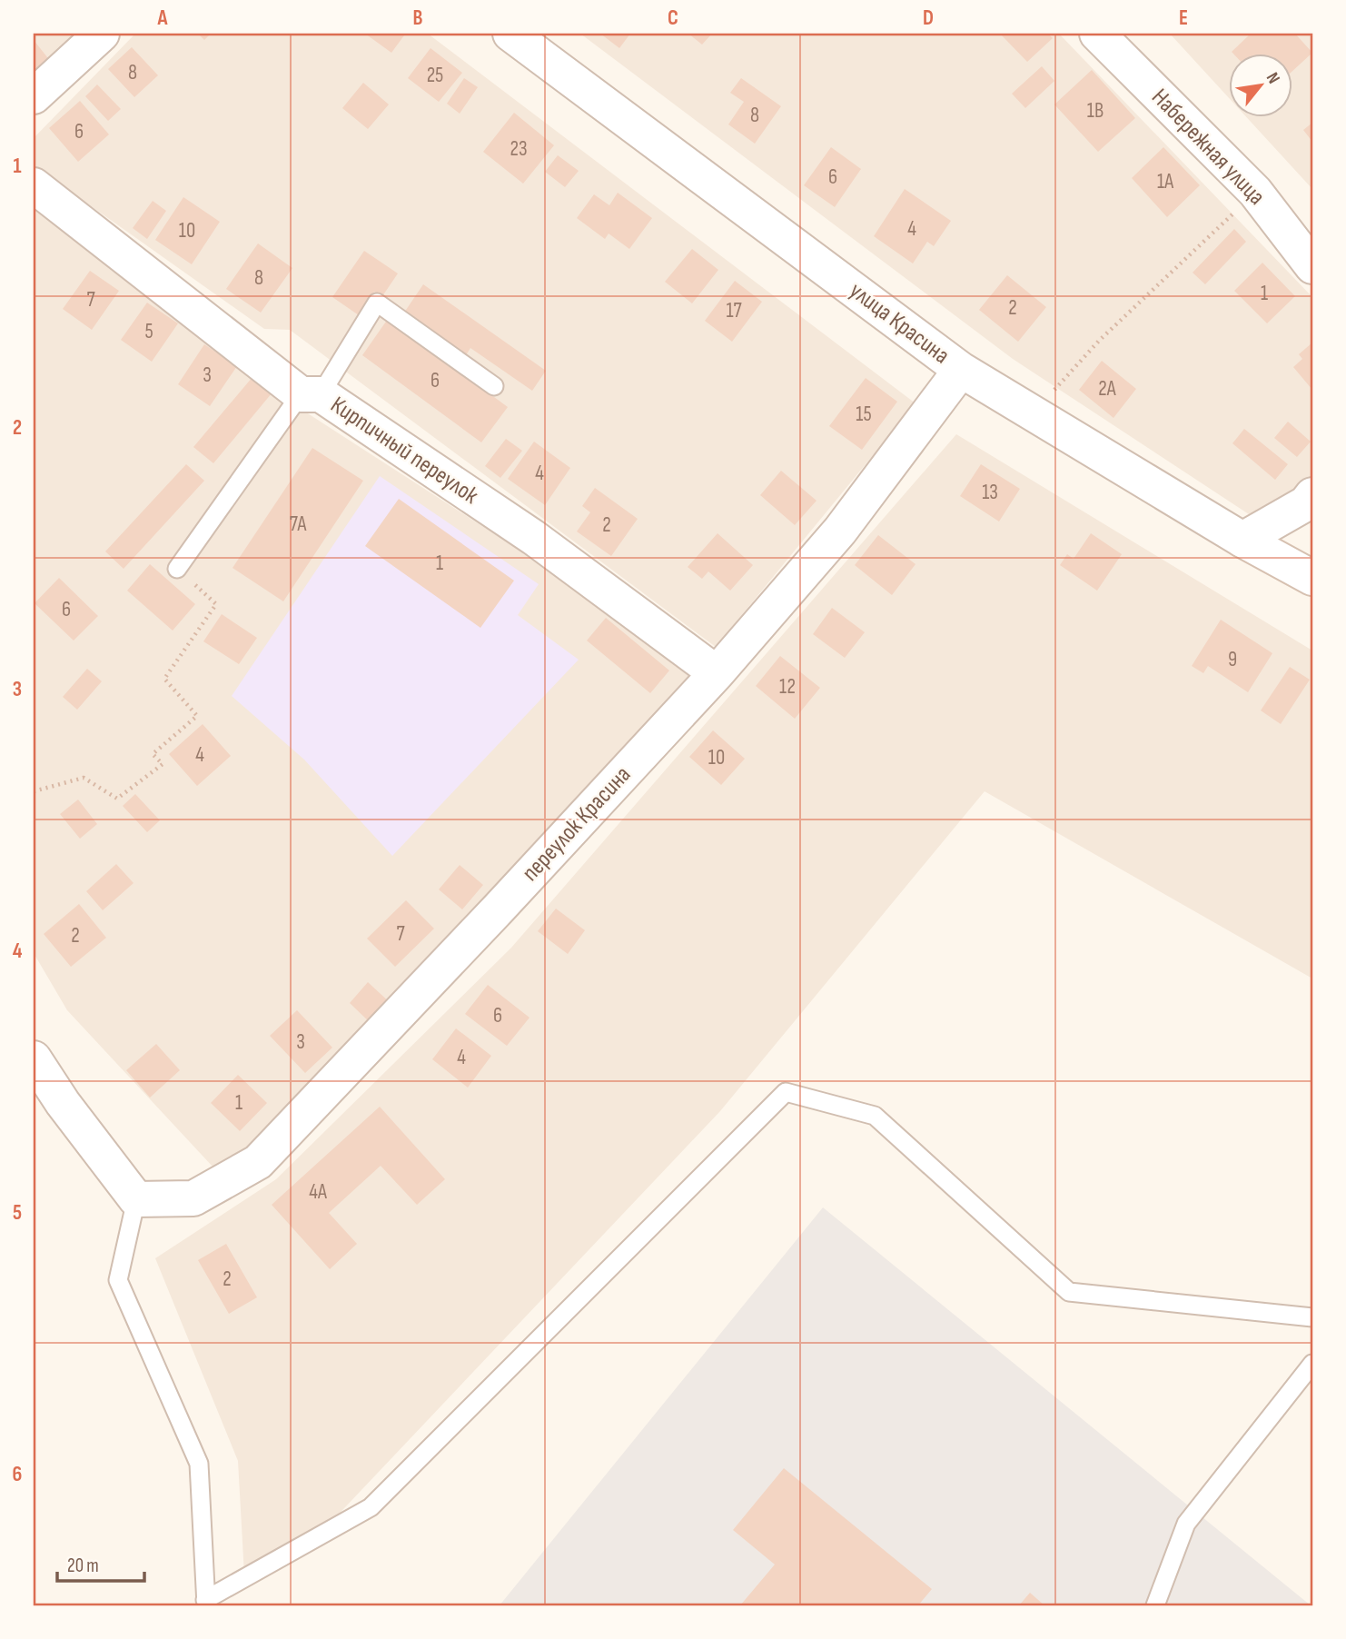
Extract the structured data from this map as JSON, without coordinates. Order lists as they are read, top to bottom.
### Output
{
  "streets": {
    "street": [
      "Набережная улица",
      "улица Красина",
      "Кирпичный переулок",
      "переулок Красина"
    ]
  },
  "crossings": [
    ["улица Красина", "переулок Красина"],
    ["Кирпичный переулок", "переулок Красина"]
  ],
  "house_numbers": [
    "8",
    "25",
    "1В",
    "8",
    "6",
    "23",
    "6",
    "1А",
    "4",
    "10",
    "8",
    "1",
    "7",
    "2",
    "17",
    "5",
    "3",
    "6",
    "2А",
    "15",
    "4",
    "13",
    "7А",
    "2",
    "1",
    "6",
    "9",
    "12",
    "4",
    "10",
    "7",
    "2",
    "6",
    "3",
    "4",
    "1",
    "4А",
    "2"
  ],
  "scale_bar": "20 m",
  "north": "top right",
  "grid": {
    "columns": [
      "A",
      "B",
      "C",
      "D",
      "E"
    ],
    "rows": [
      "1",
      "2",
      "3",
      "4",
      "5",
      "6"
    ]
  }
}
